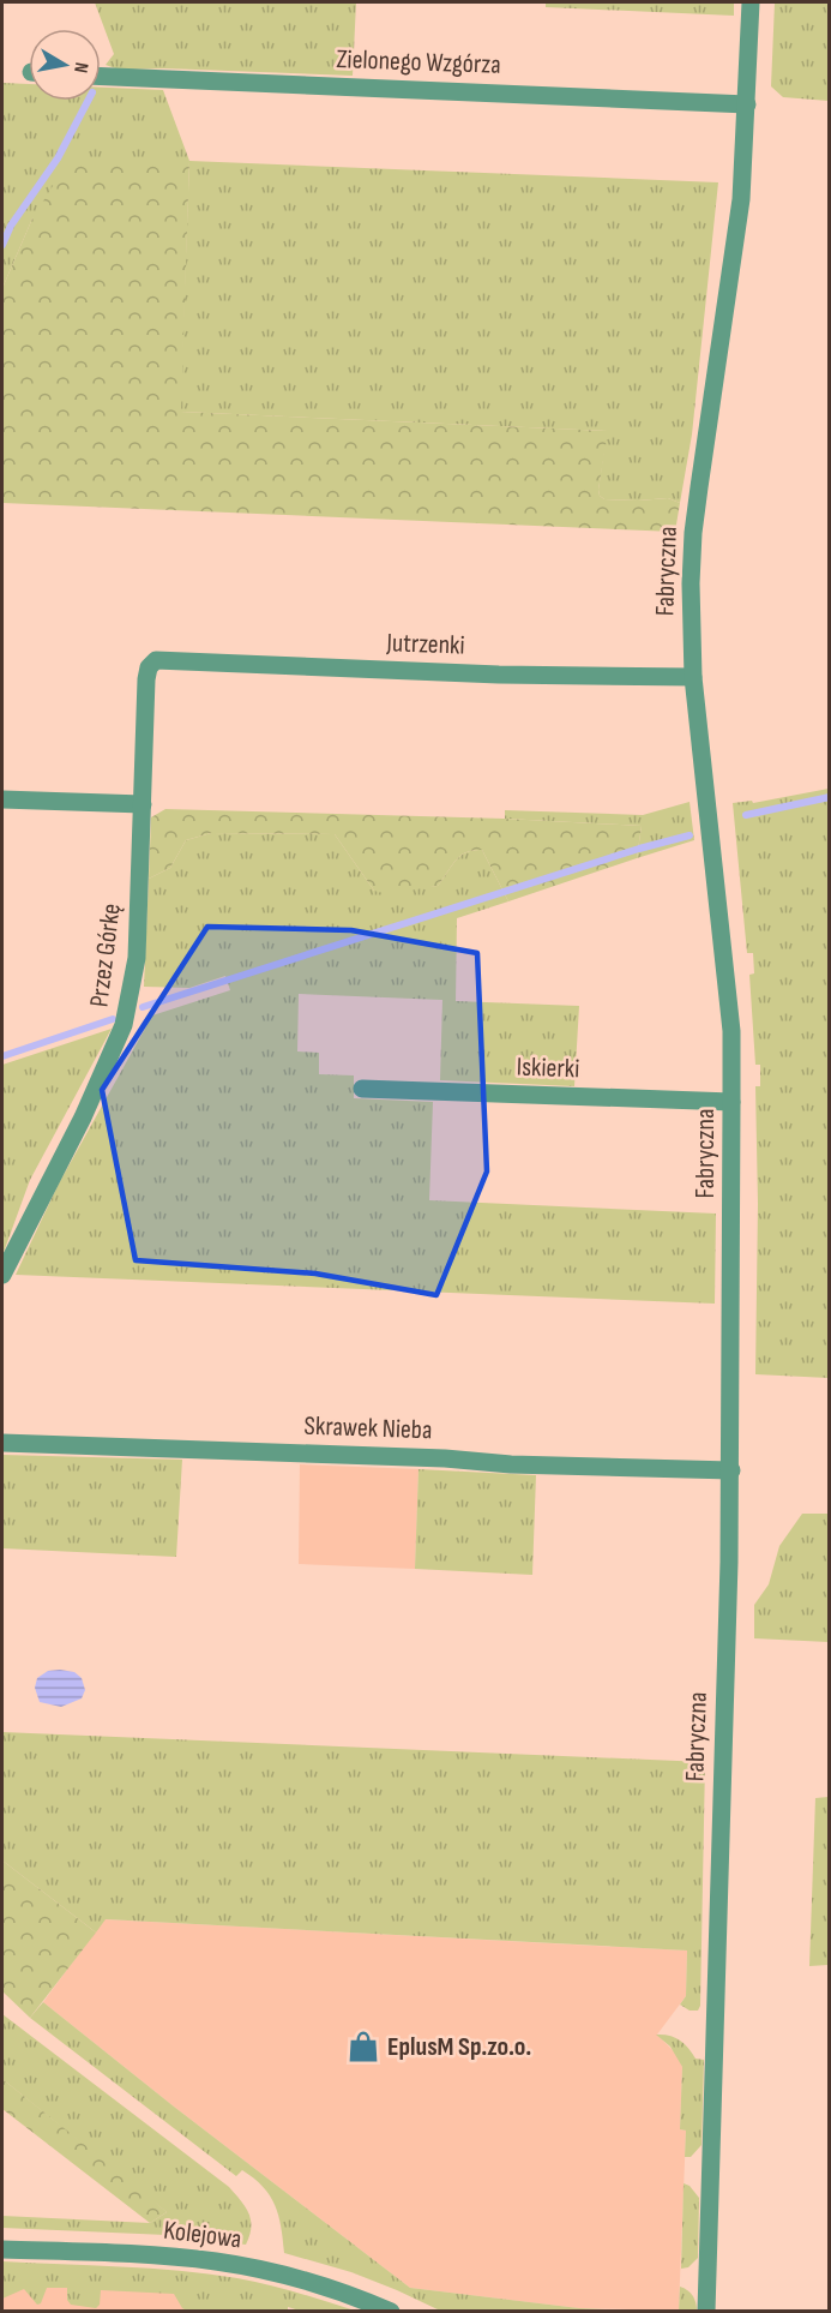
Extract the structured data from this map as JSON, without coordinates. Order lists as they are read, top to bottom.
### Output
{
  "streets": {
    "street": [
      "Zielonego Wzgórza",
      "Fabryczna",
      "Jutrzenki",
      "Przez Górkę",
      "Iskierki",
      "Skrawek Nieba",
      "Kolejowa"
    ]
  },
  "crossings": [
    ["Zielonego Wzgórza", "Fabryczna"],
    ["Fabryczna", "Jutrzenki"],
    ["Fabryczna", "Iskierki"],
    ["Fabryczna", "Skrawek Nieba"],
    ["Jutrzenki", "Przez Górkę"]
  ],
  "places": {
    "shop": ["EplusM Sp.zo.o."]
  },
  "north": "right"
}
